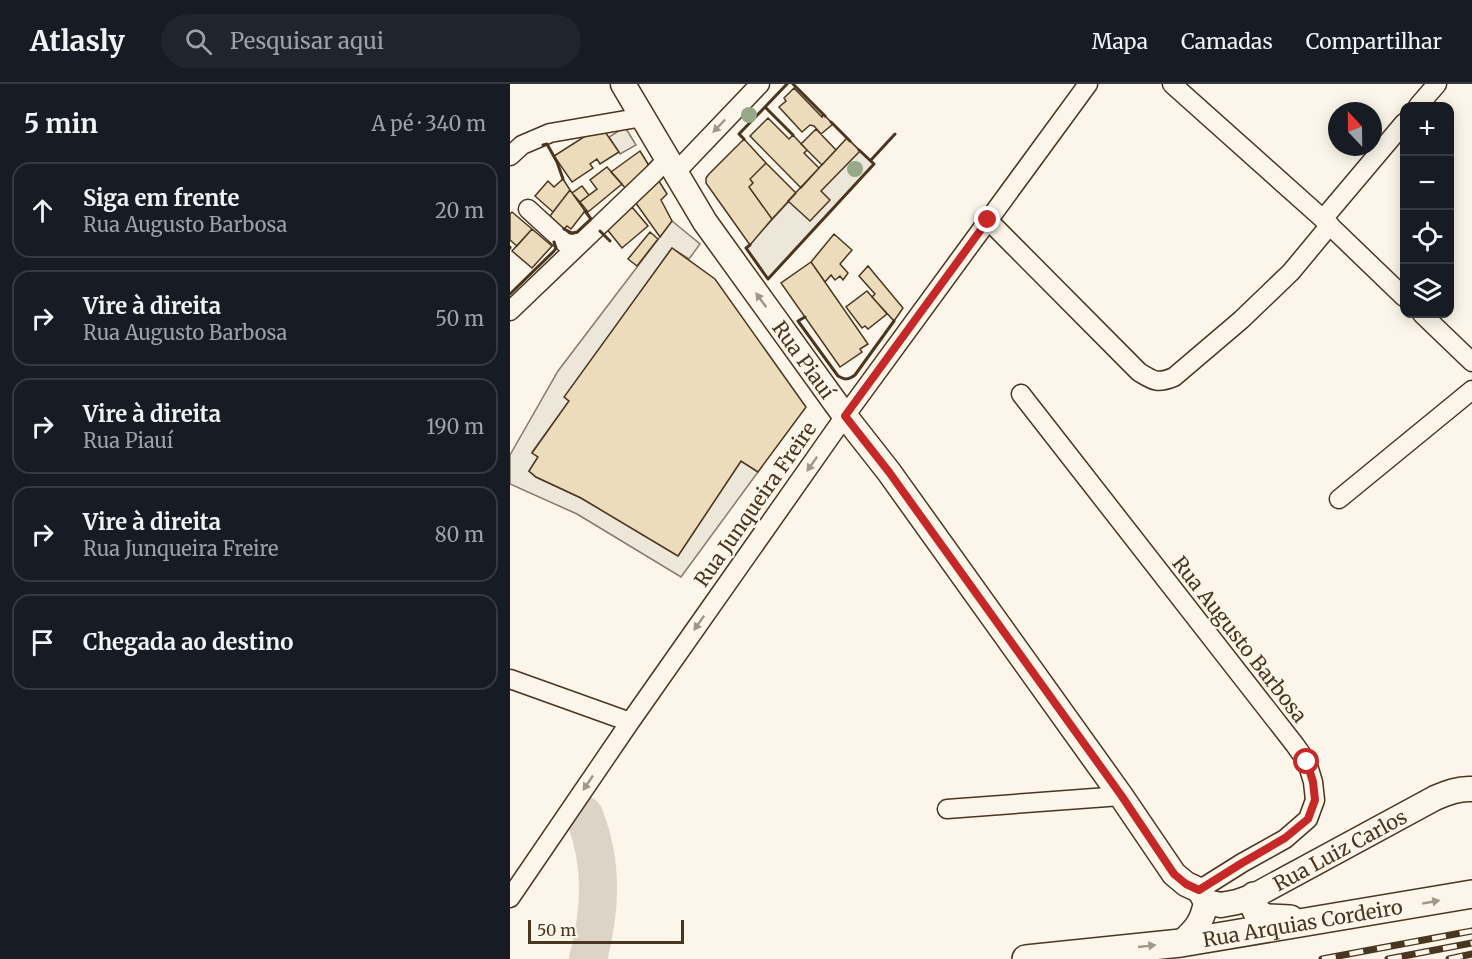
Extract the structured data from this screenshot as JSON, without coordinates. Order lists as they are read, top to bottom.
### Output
{
  "streets": {
    "main road": ["Rua Arquias Cordeiro"],
    "street": [
      "Rua Piauí",
      "Rua Junqueira Freire",
      "Rua Augusto Barbosa",
      "Rua Luiz Carlos"
    ]
  },
  "crossings": [
    ["Rua Piauí", "Rua Junqueira Freire"],
    ["Rua Piauí", "Rua Augusto Barbosa"],
    ["Rua Piauí", "Rua Luiz Carlos"],
    ["Rua Augusto Barbosa", "Rua Luiz Carlos"]
  ],
  "one_way": ["Rua Junqueira Freire", "Rua Arquias Cordeiro"],
  "scale_bar": "50 m",
  "north": "top",
  "page": {
    "header": "Atlasly",
    "search": "Pesquisar aqui",
    "nav": ["Mapa", "Camadas", "Compartilhar"],
    "heading": ["5 min", "A pé · 340 m"],
    "map_buttons": ["+", "−"],
    "list": [
      ["Siga em frente", "Rua Augusto Barbosa", "20 m"],
      ["Vire à direita", "Rua Augusto Barbosa", "50 m"],
      ["Vire à direita", "Rua Piauí", "190 m"],
      ["Vire à direita", "Rua Junqueira Freire", "80 m"],
      "Chegada ao destino"
    ],
    "scale": "50 m"
  }
}
